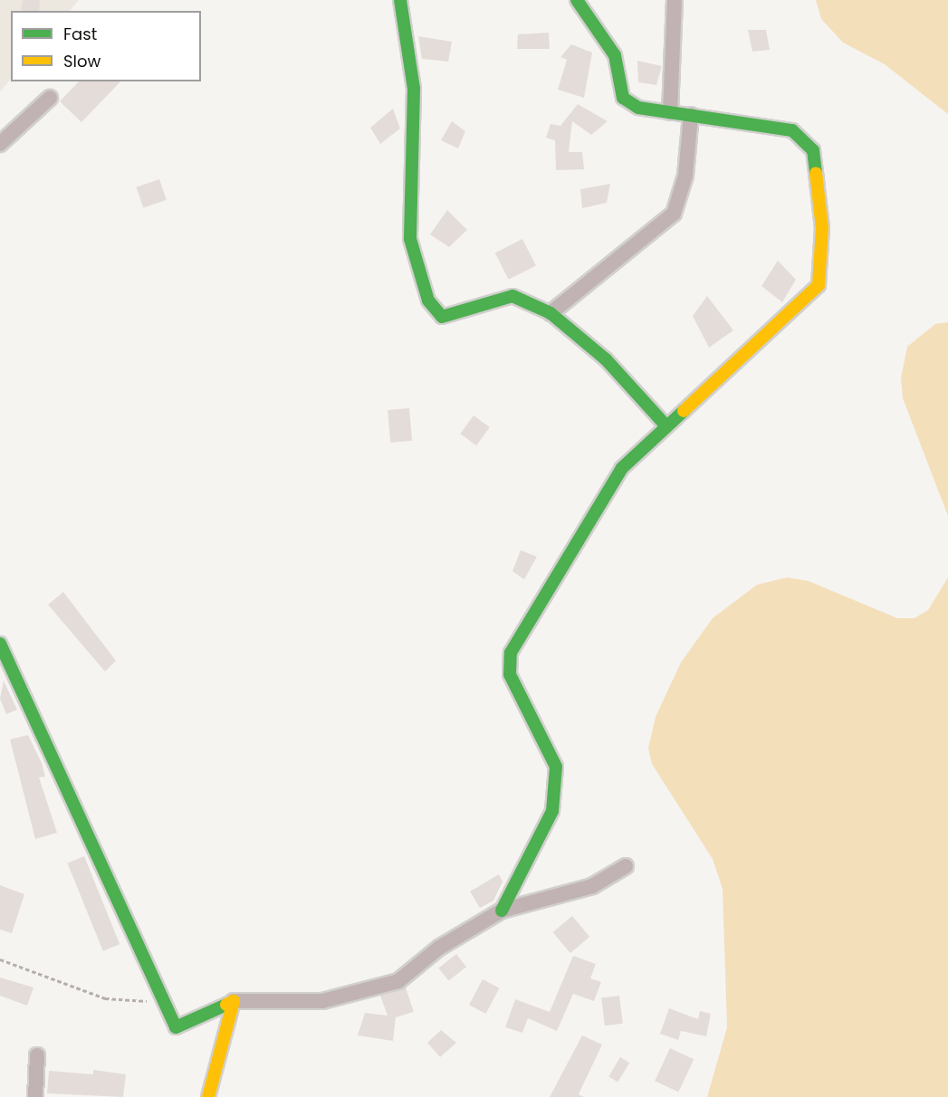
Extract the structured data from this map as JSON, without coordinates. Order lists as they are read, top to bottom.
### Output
{
  "legend": ["Fast", "Slow"]
}
